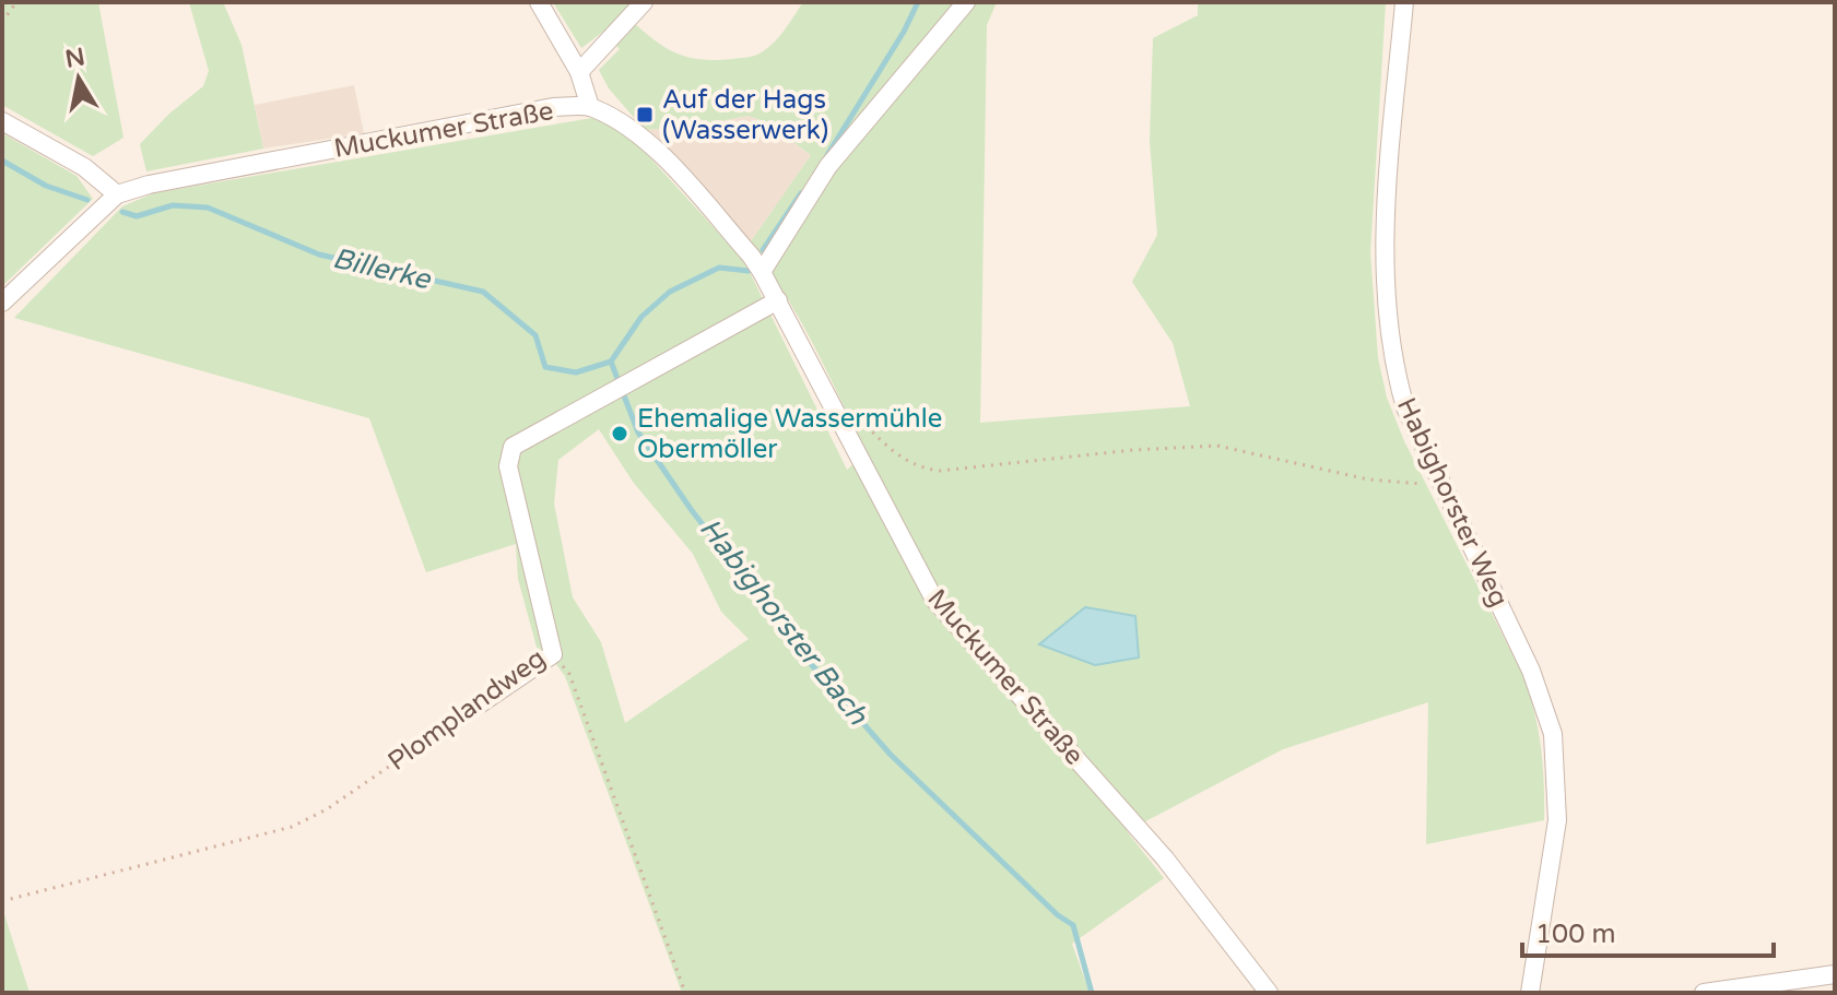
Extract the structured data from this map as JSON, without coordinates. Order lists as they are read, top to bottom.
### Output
{
  "streets": {
    "street": ["Muckumer Straße", "Habighorster Weg", "Plomplandweg"]
  },
  "crossings": [
    ["Muckumer Straße", "Plomplandweg"]
  ],
  "water": ["Billerke", "Habighorster Bach"],
  "places": {
    "transit": ["Auf der Hags (Wasserwerk)"],
    "other": ["Ehemalige Wassermühle Obermöller"]
  },
  "scale_bar": "100 m",
  "north": "top"
}
